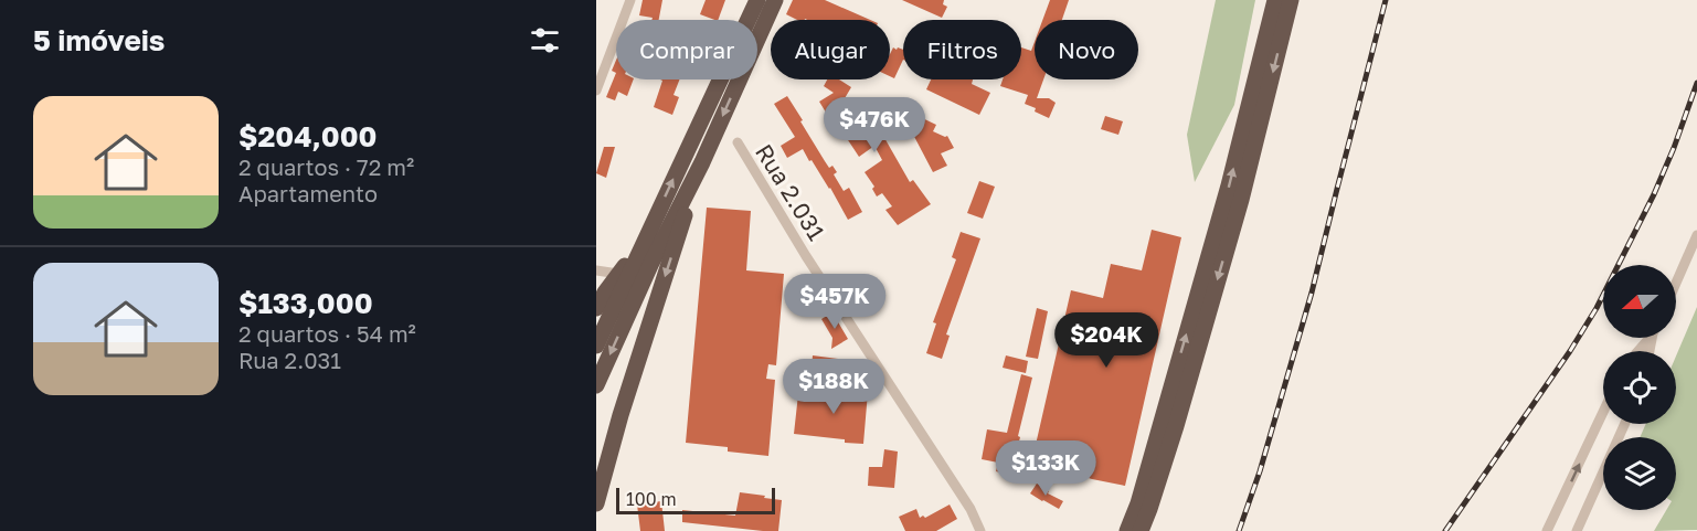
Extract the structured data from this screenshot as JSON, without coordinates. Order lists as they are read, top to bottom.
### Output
{
  "streets": {
    "street": ["Rua 2.031"]
  },
  "scale_bar": "100 m",
  "north": "left",
  "page": {
    "heading": "5 imóveis",
    "chip": [
      "Comprar",
      "Alugar",
      "Filtros",
      "Novo"
    ],
    "list": [
      {
        "name": "$204,000",
        "note": "2 quartos · 72 m² · Apartamento"
      },
      {
        "name": "$133,000",
        "note": "2 quartos · 54 m² · Rua 2.031"
      }
    ],
    "price": [
      "$476K",
      "$457K",
      "$204K",
      "$188K",
      "$133K"
    ],
    "scale": "100 m"
  }
}
